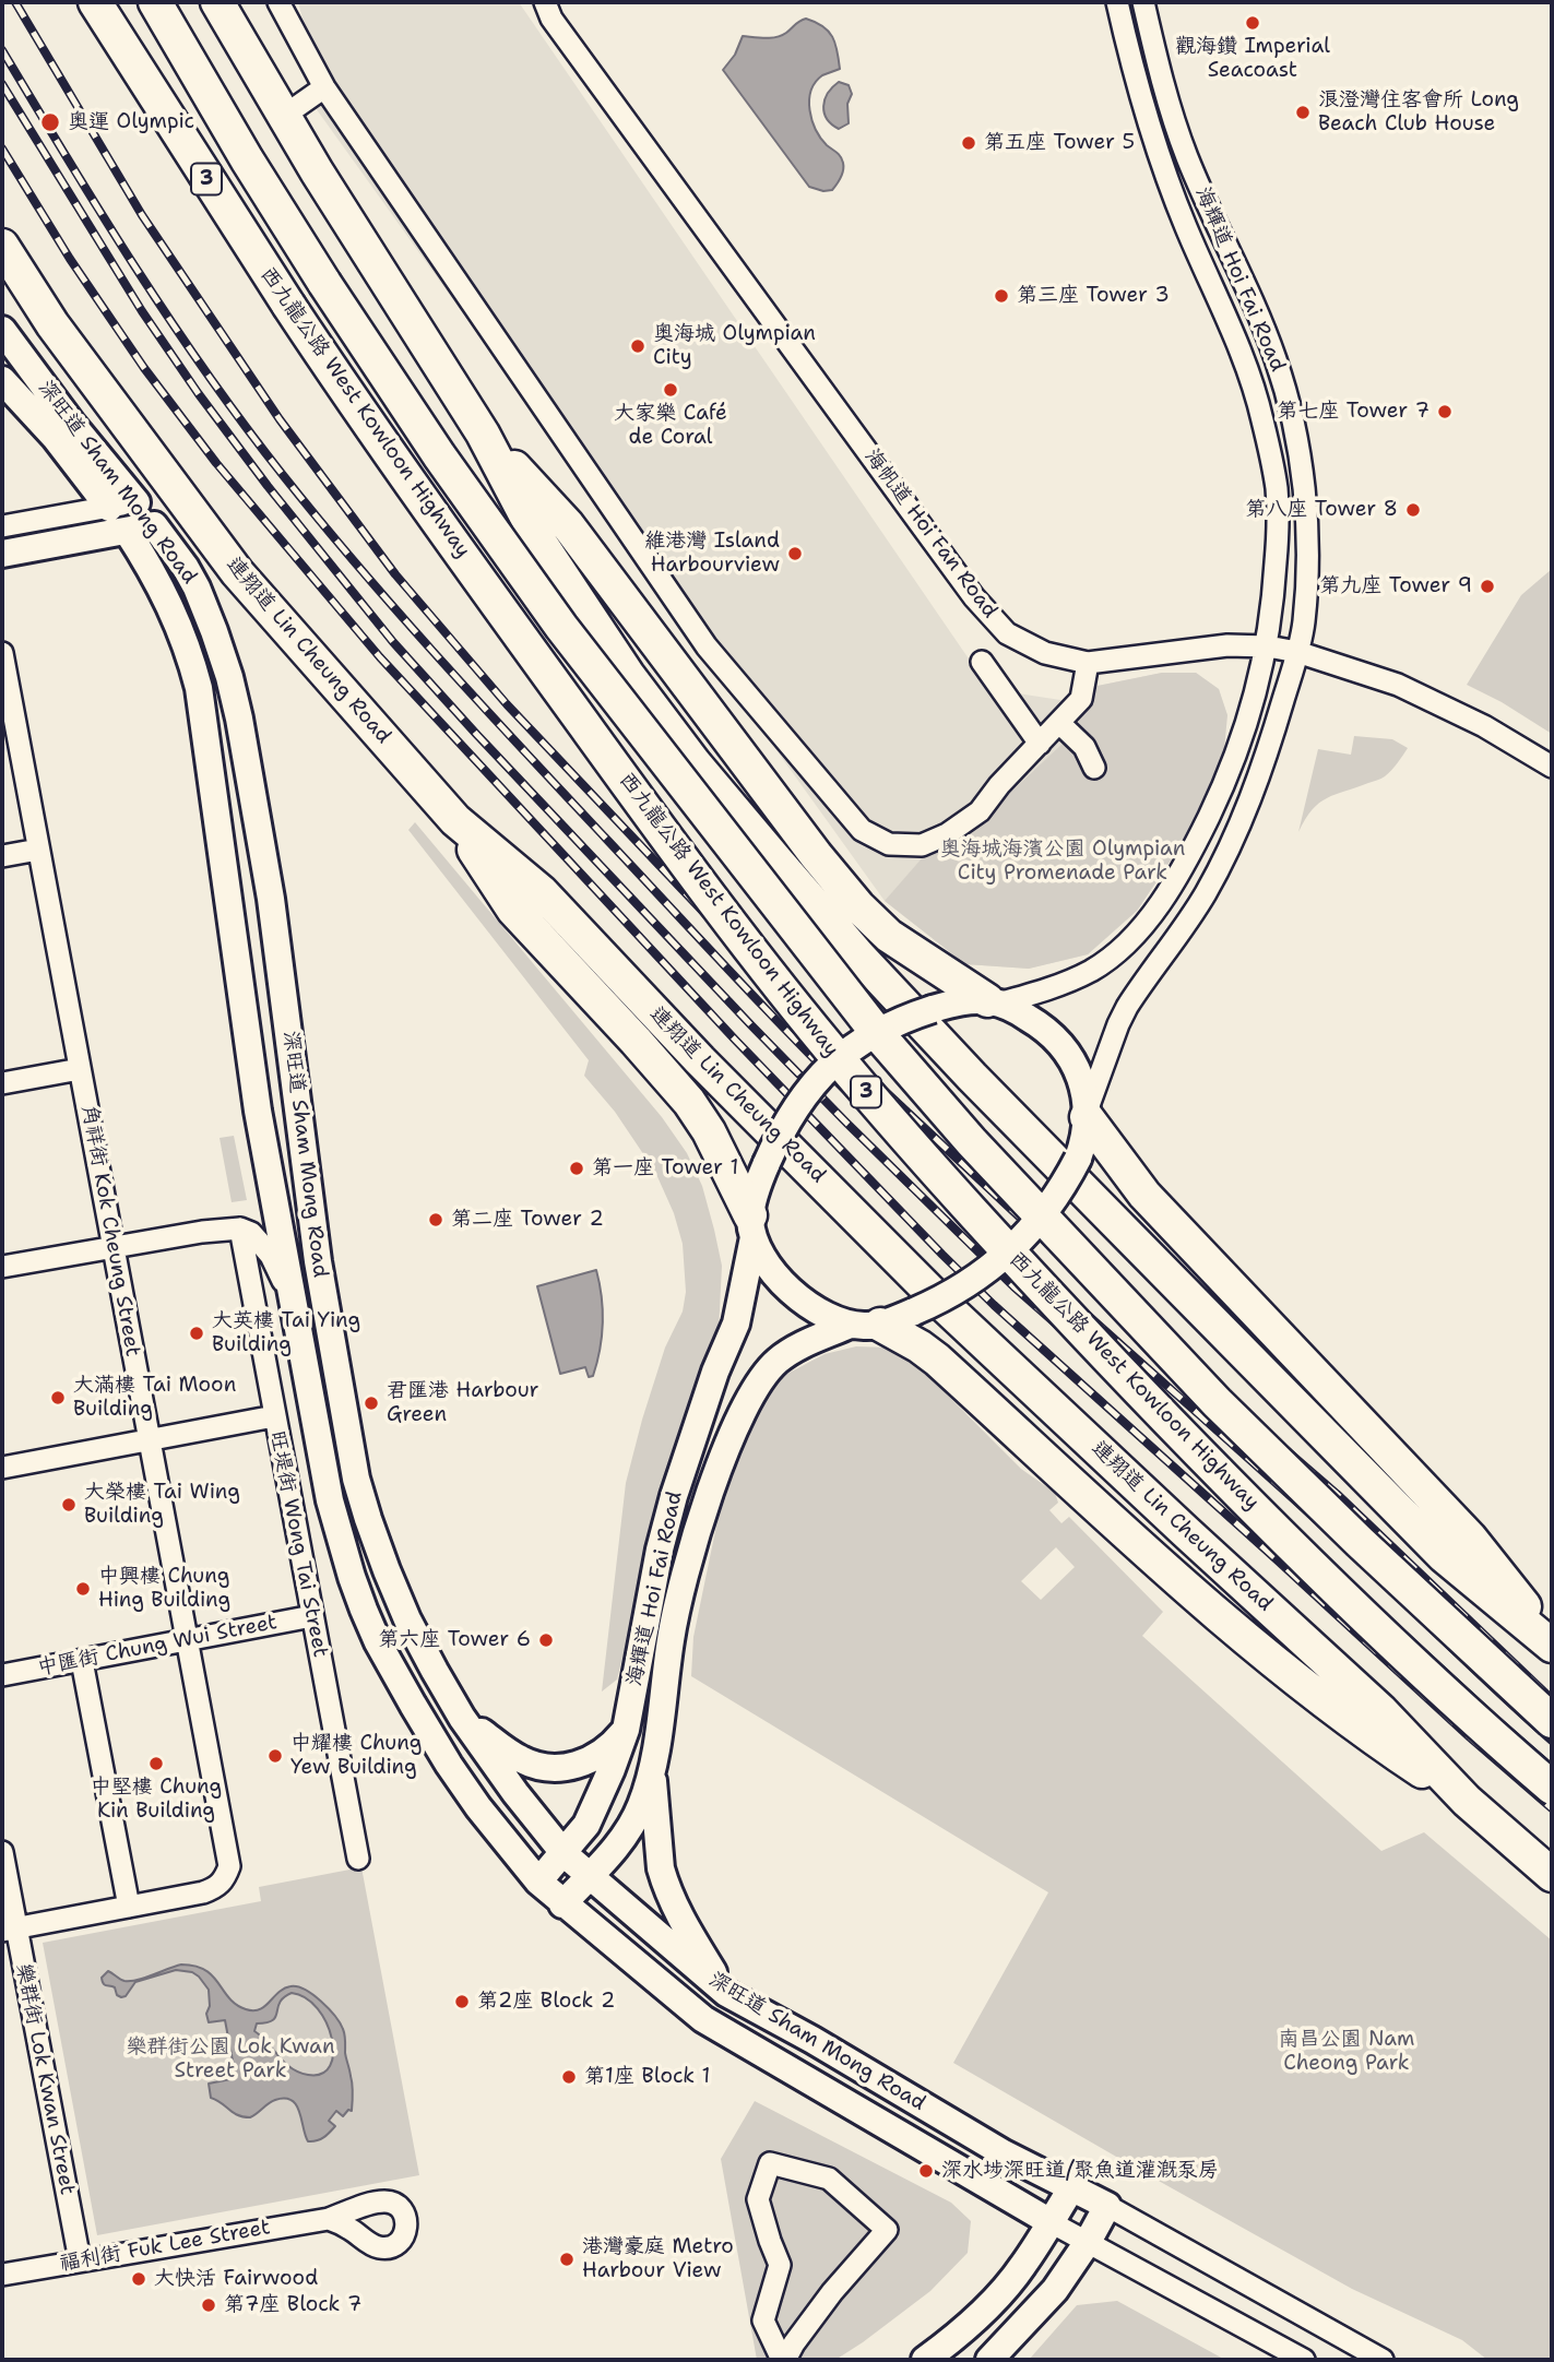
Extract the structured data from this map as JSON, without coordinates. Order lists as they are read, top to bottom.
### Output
{
  "streets": {
    "highway": ["3", "西九龍公路 West Kowloon Highway", "連翔道 Lin Cheung Road"],
    "main road": ["海輝道 Hoi Fai Road", "深旺道 Sham Mong Road"],
    "street": [
      "海帆道 Hoi Fan Road",
      "角祥街 Kok Cheung Street",
      "旺堤街 Wong Tai Street",
      "中匯街 Chung Wui Street",
      "樂群街 Lok Kwan Street",
      "福利街 Fuk Lee Street"
    ]
  },
  "crossings": [
    ["海輝道 Hoi Fai Road", "深旺道 Sham Mong Road"],
    ["海輝道 Hoi Fai Road", "海帆道 Hoi Fan Road"],
    ["角祥街 Kok Cheung Street", "中匯街 Chung Wui Street"],
    ["旺堤街 Wong Tai Street", "中匯街 Chung Wui Street"],
    ["樂群街 Lok Kwan Street", "福利街 Fuk Lee Street"]
  ],
  "parks": ["奧海城海濱公園 Olympian City Promenade Park", "南昌公園 Nam Cheong Park", "樂群街公園 Lok Kwan Street Park"],
  "places": [
    "觀海鑽 Imperial Seacoast",
    "浪澄灣住客會所 Long Beach Club House",
    "奧運 Olympic",
    "第五座 Tower 5",
    "第三座 Tower 3",
    "奧海城 Olympian City",
    "大家樂 Café de Coral",
    "第七座 Tower 7",
    "第八座 Tower 8",
    "維港灣 Island Harbourview",
    "第九座 Tower 9",
    "第一座 Tower 1",
    "第二座 Tower 2",
    "大英樓 Tai Ying Building",
    "大滿樓 Tai Moon Building",
    "君匯港 Harbour Green",
    "大榮樓 Tai Wing Building",
    "中興樓 Chung Hing Building",
    "第六座 Tower 6",
    "中耀樓 Chung Yew Building",
    "中堅樓 Chung Kin Building",
    "第2座 Block 2",
    "第1座 Block 1",
    "深水埗深旺道/聚魚道灌溉泵房",
    "港灣豪庭 Metro Harbour View",
    "大快活 Fairwood",
    "第7座 Block 7"
  ]
}
